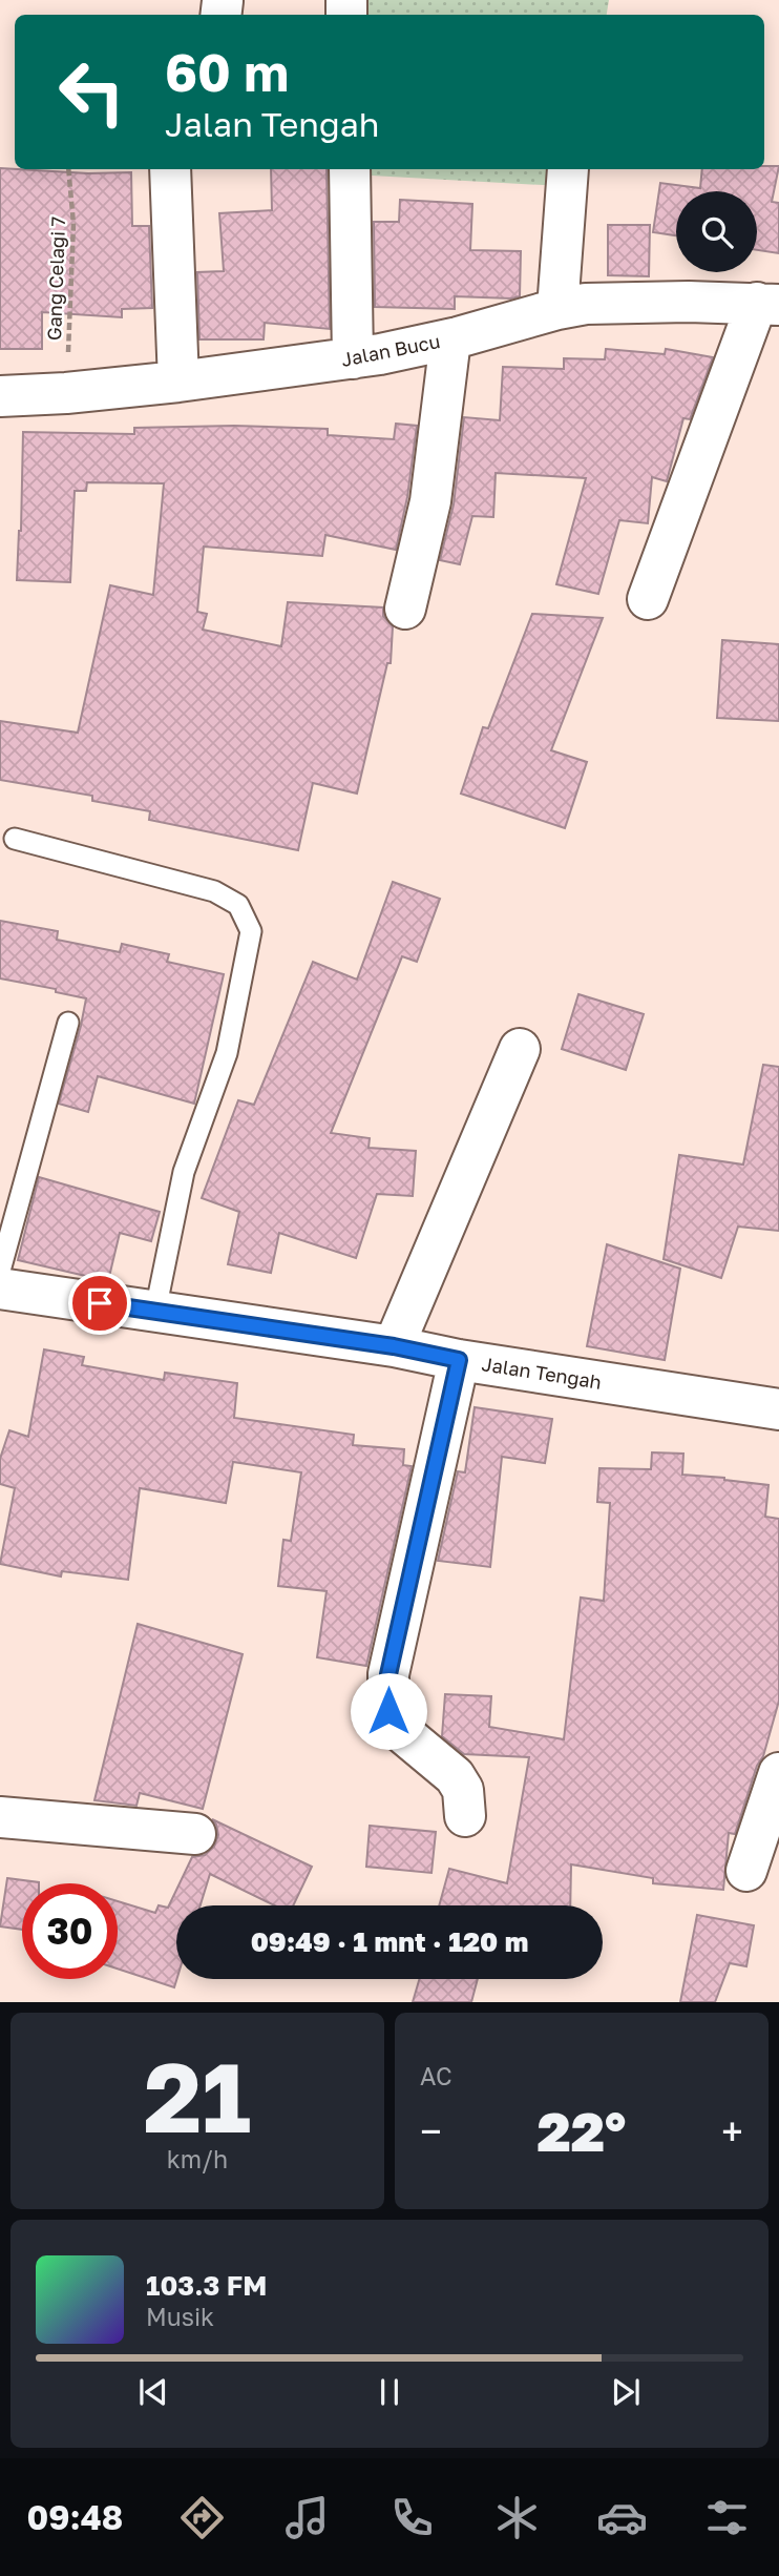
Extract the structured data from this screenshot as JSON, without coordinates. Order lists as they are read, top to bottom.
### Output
{
  "streets": {
    "street": ["Jalan Bucu", "Jalan Tengah"],
    "path": ["Gang Celagi 7"]
  },
  "crossings": [
    ["Gang Celagi 7", "Jalan Bucu"]
  ],
  "page": {
    "turn": ["60 m", "Jalan Tengah"],
    "limit": "30",
    "trip": "09:49 · 1 mnt · 120 m",
    "tile": [
      ["21", "km/h"],
      "AC"
    ],
    "heat": ["−", "22°", "+"],
    "song": ["103.3 FM", "Musik"],
    "tabs": "09:48"
  }
}
